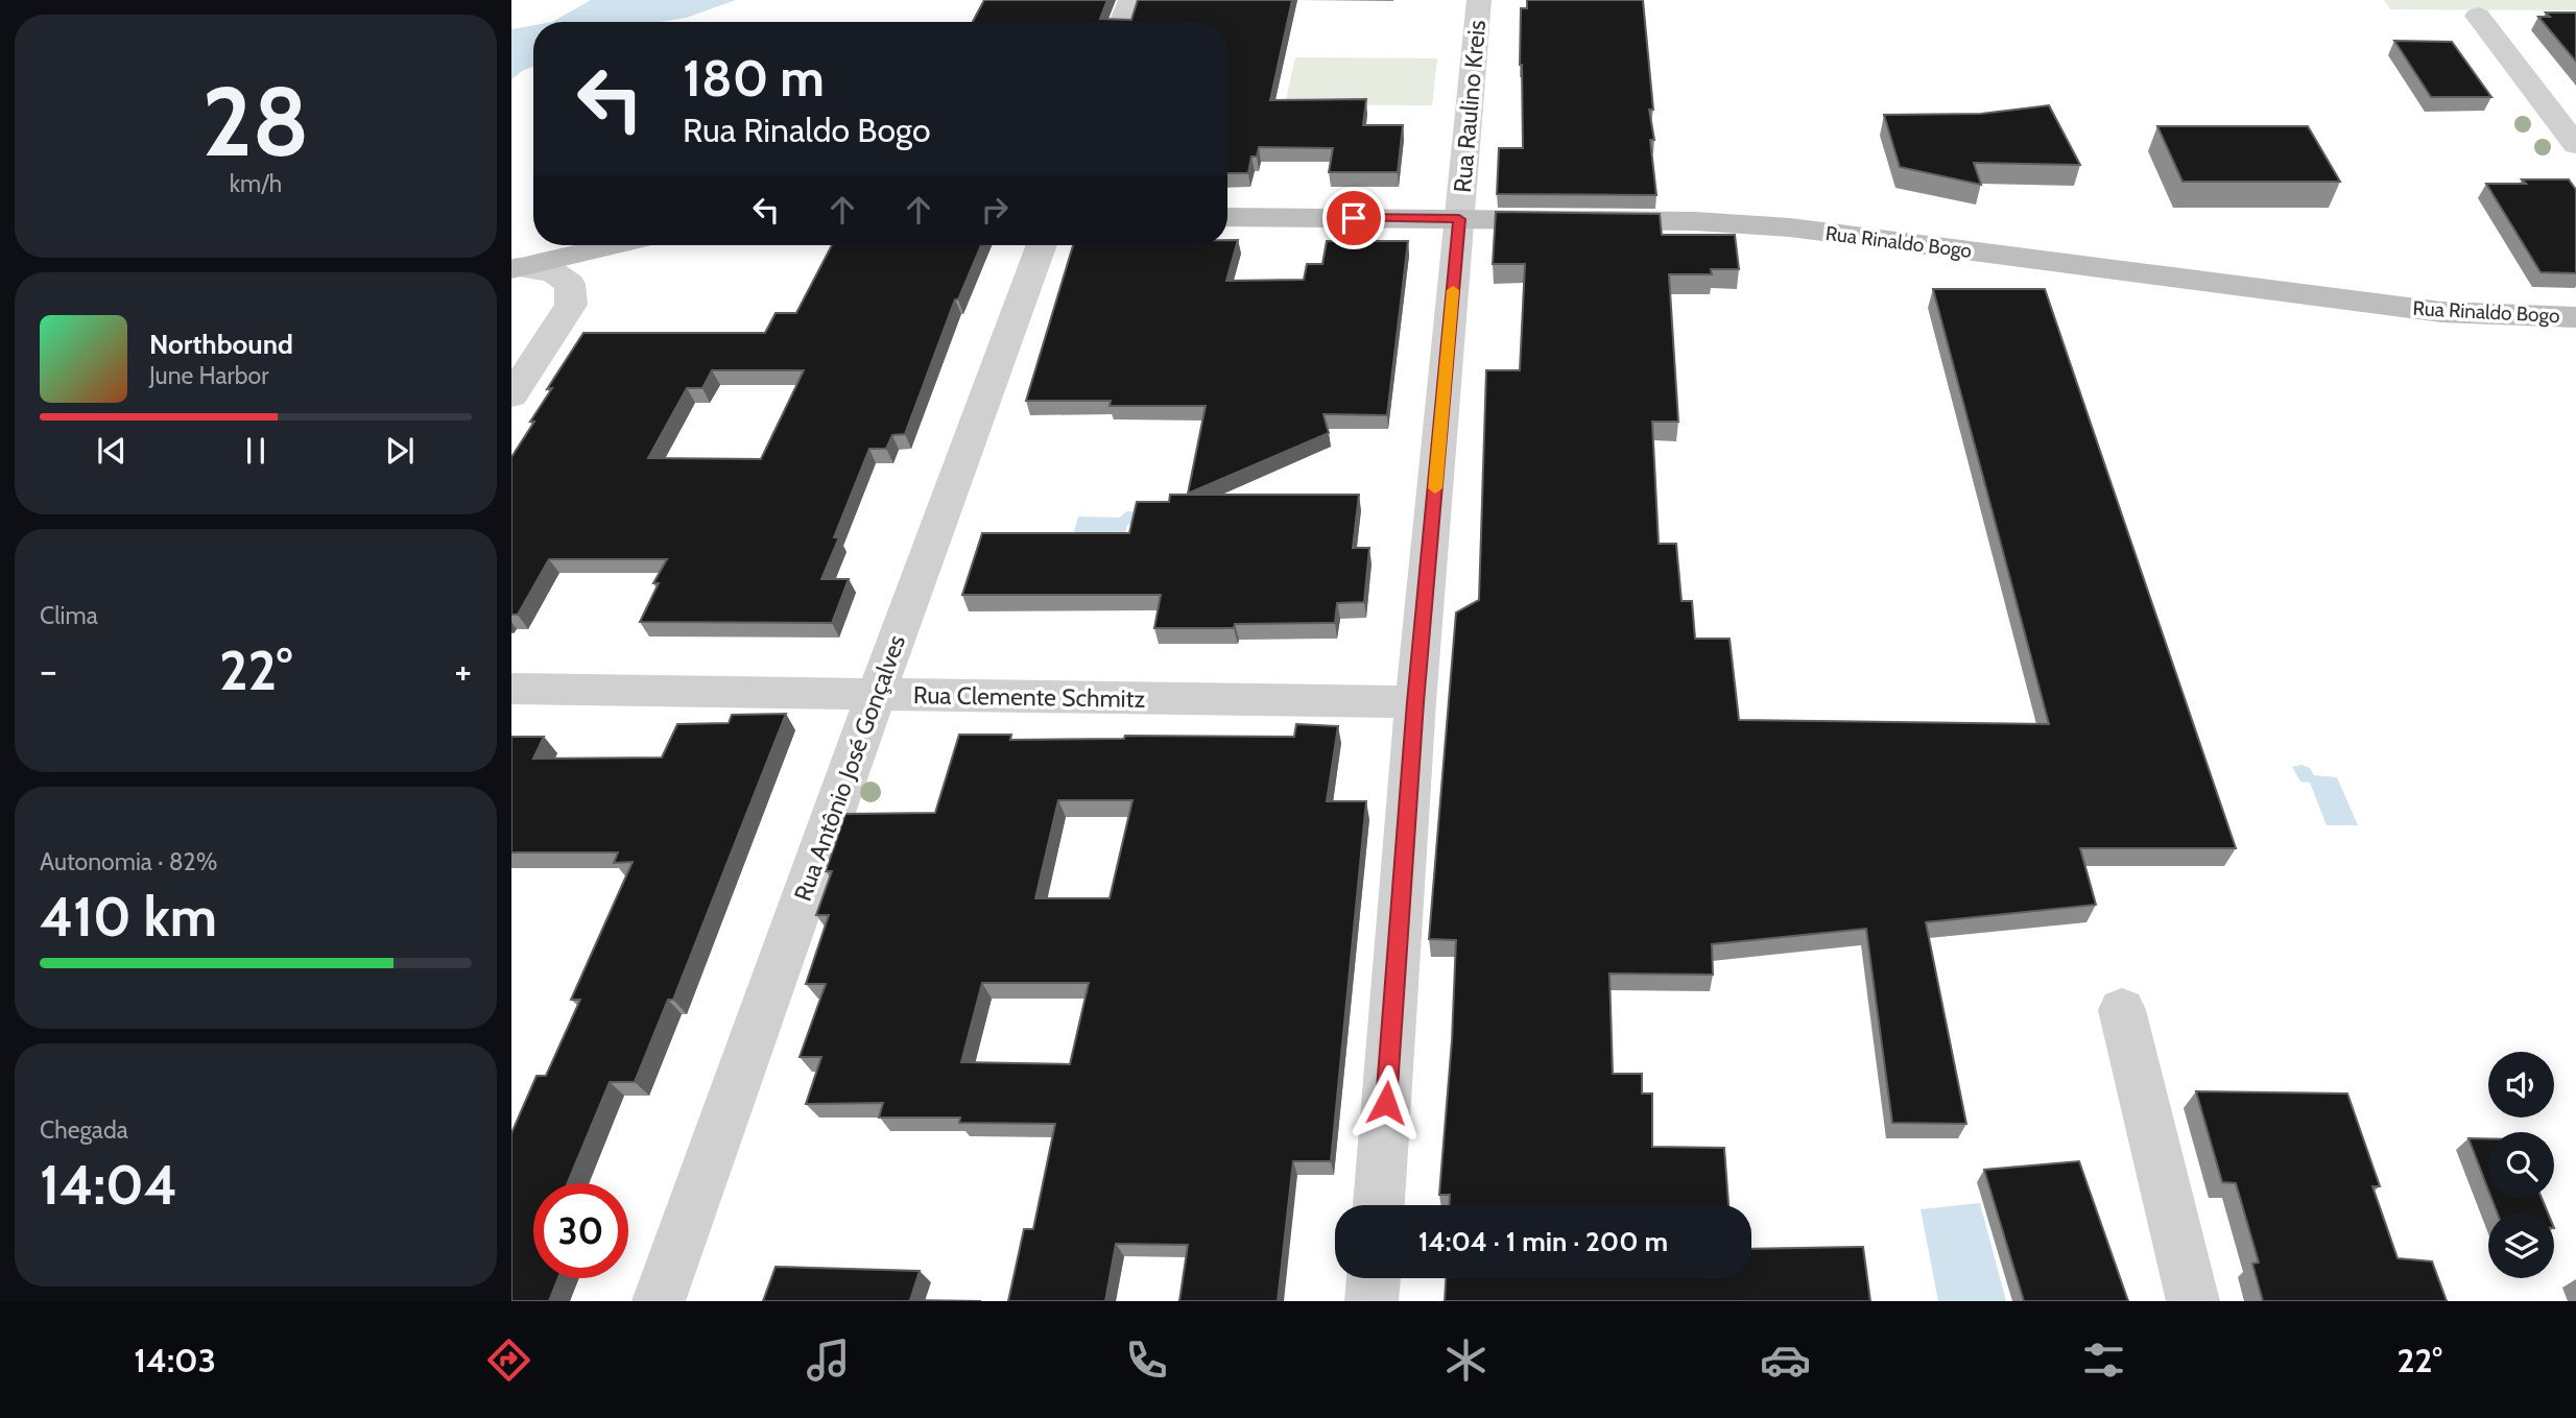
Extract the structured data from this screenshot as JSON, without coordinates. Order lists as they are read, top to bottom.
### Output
{
  "streets": {
    "main road": ["Rua Rinaldo Bogo"],
    "street": ["Rua Raulino Kreis", "Rua Clemente Schmitz", "Rua Antônio José Gonçalves"]
  },
  "crossings": [
    ["Rua Raulino Kreis", "Rua Rinaldo Bogo"],
    ["Rua Raulino Kreis", "Rua Clemente Schmitz"],
    ["Rua Clemente Schmitz", "Rua Antônio José Gonçalves"]
  ],
  "page": {
    "tile": [
      ["28", "km/h"],
      "Clima",
      ["Autonomia · 82%", "410 km"],
      ["Chegada", "14:04"]
    ],
    "turn": ["180 m", "Rua Rinaldo Bogo"],
    "song": ["Northbound", "June Harbor"],
    "heat": ["−", "22°", "+"],
    "limit": "30",
    "trip": "14:04 · 1 min · 200 m",
    "tabs": ["14:03", "22°"]
  }
}
